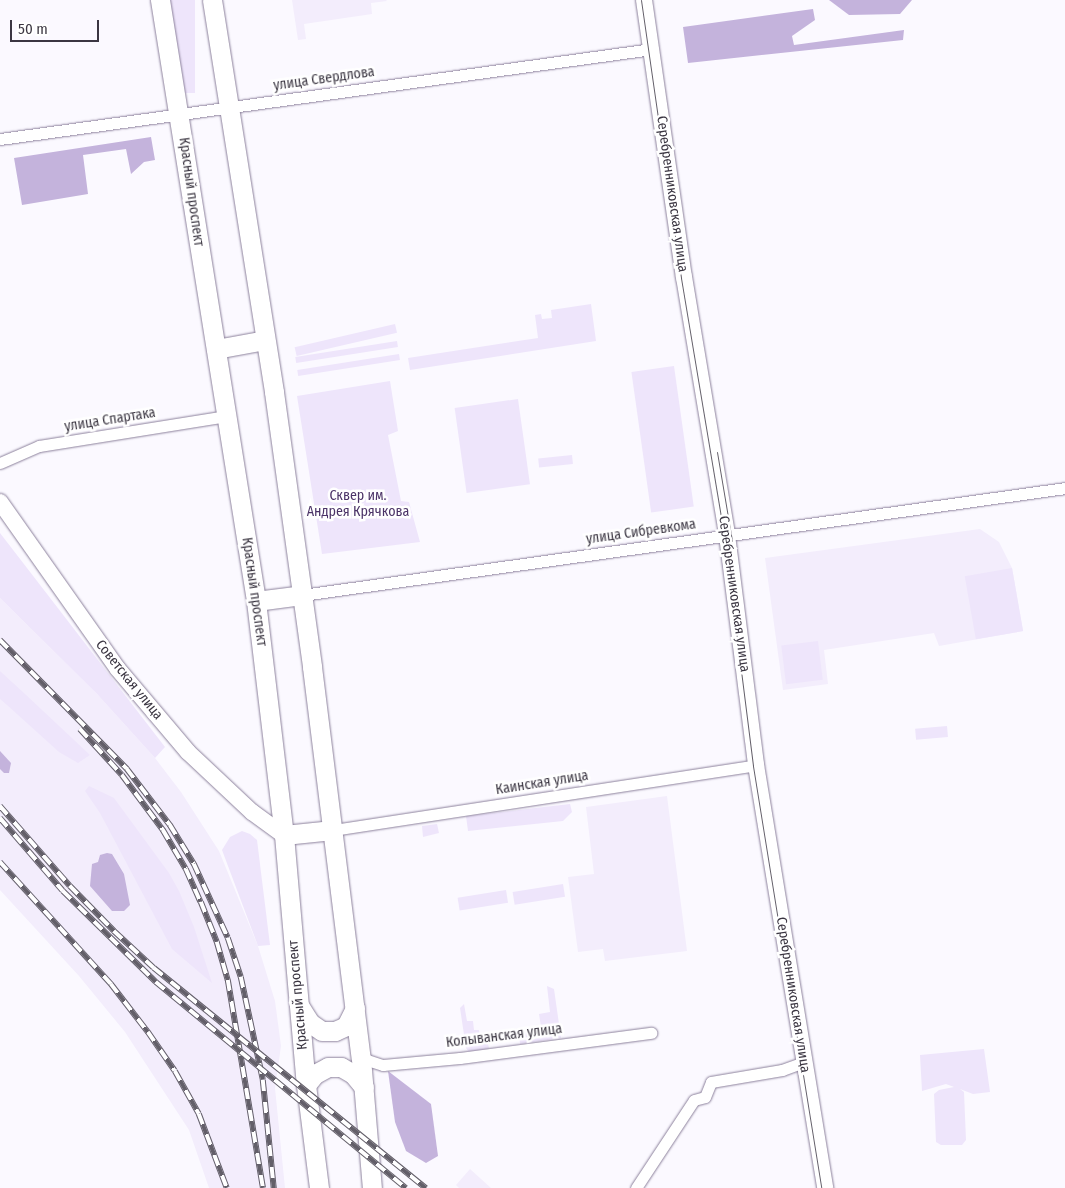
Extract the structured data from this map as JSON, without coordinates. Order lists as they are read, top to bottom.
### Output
{
  "streets": {
    "main road": ["Красный проспект"],
    "street": [
      "улица Свердлова",
      "Серебренниковская улица",
      "улица Спартака",
      "улица Сибревкома",
      "Советская улица",
      "Каинская улица",
      "Колыванская улица"
    ]
  },
  "crossings": [
    ["улица Свердлова", "Красный проспект"],
    ["улица Свердлова", "Серебренниковская улица"],
    ["Красный проспект", "улица Спартака"],
    ["Красный проспект", "Советская улица"],
    ["Серебренниковская улица", "улица Сибревкома"],
    ["Серебренниковская улица", "Каинская улица"]
  ],
  "parks": ["Сквер им. Андрея Крячкова"],
  "scale_bar": "50 m"
}
